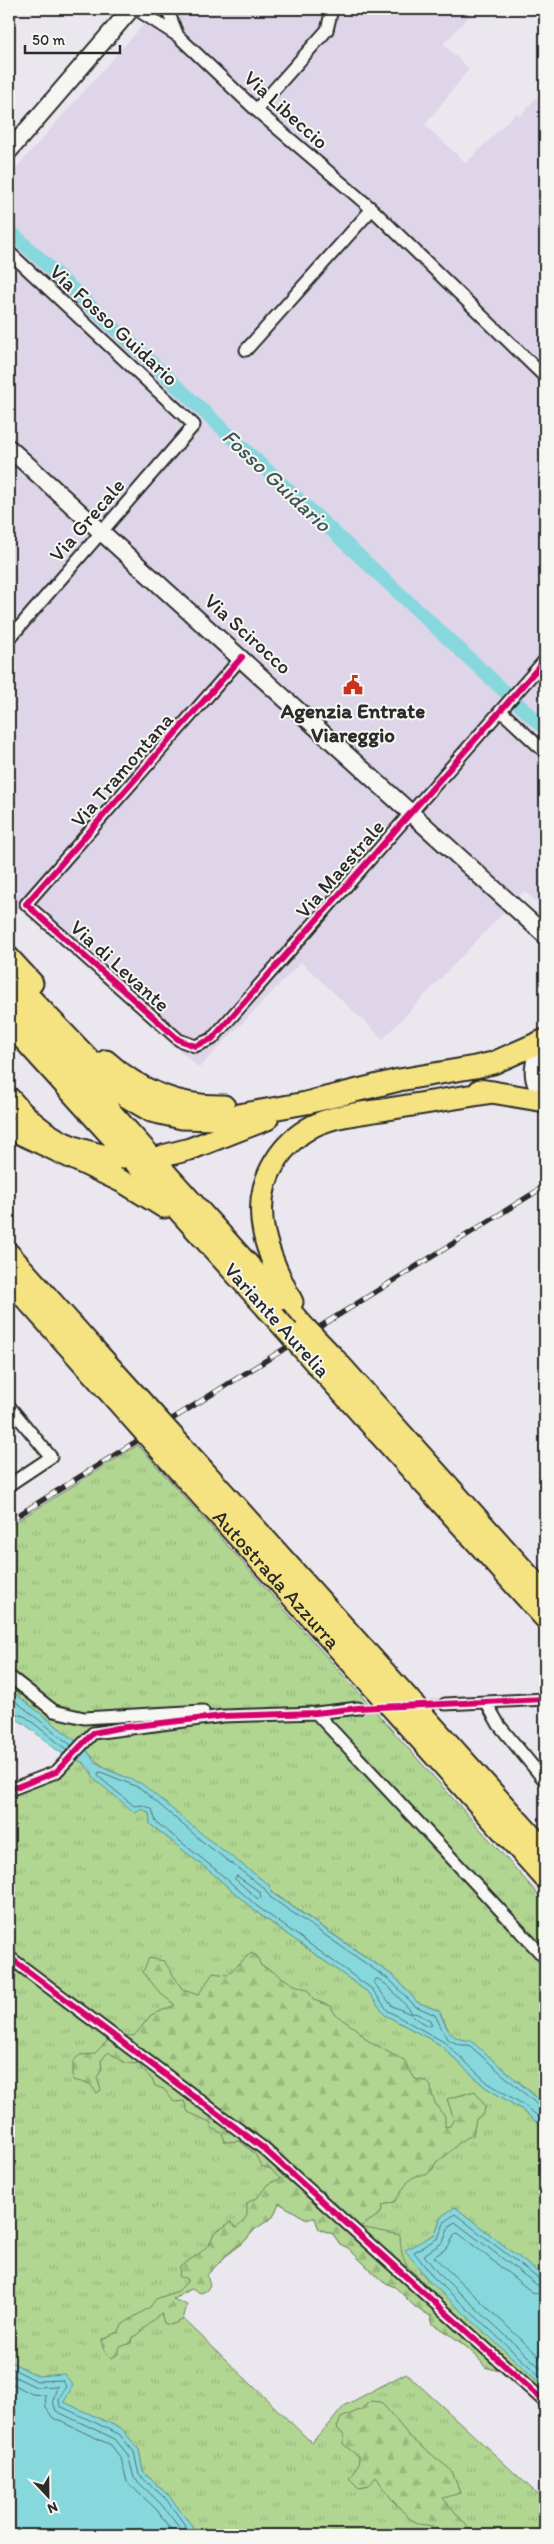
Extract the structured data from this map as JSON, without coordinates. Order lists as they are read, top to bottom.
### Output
{
  "streets": {
    "highway": ["Variante Aurelia", "Autostrada Azzurra"],
    "street": [
      "Via Libeccio",
      "Via Fosso Guidario",
      "Via Grecale",
      "Via Scirocco",
      "Via Tramontana",
      "Via Maestrale",
      "Via di Levante"
    ]
  },
  "crossings": [
    ["Via Fosso Guidario", "Via Grecale"],
    ["Via Grecale", "Via Scirocco"],
    ["Via Scirocco", "Via Tramontana"],
    ["Via Scirocco", "Via Maestrale"],
    ["Via Tramontana", "Via di Levante"],
    ["Via Maestrale", "Via di Levante"]
  ],
  "water": ["Fosso Guidario"],
  "places": {
    "public building": ["Agenzia Entrate Viareggio"]
  },
  "scale_bar": "50 m",
  "north": "bottom"
}
